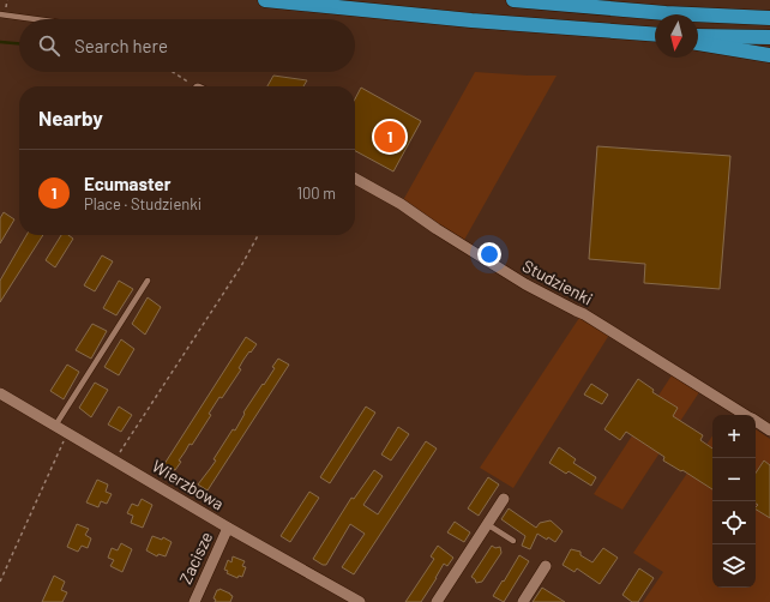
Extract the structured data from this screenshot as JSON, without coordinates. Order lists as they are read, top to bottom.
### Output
{
  "streets": {
    "street": ["Studzienki", "Wierzbowa", "Zacisze"]
  },
  "crossings": [
    ["Wierzbowa", "Zacisze"]
  ],
  "north": "bottom",
  "page": {
    "search": "Search here",
    "heading": "Nearby",
    "pins": "1",
    "list": [
      {
        "mark": "1",
        "name": "Ecumaster",
        "note": "Place · Studzienki",
        "value": "100 m"
      }
    ],
    "map_buttons": ["+", "−"]
  }
}
